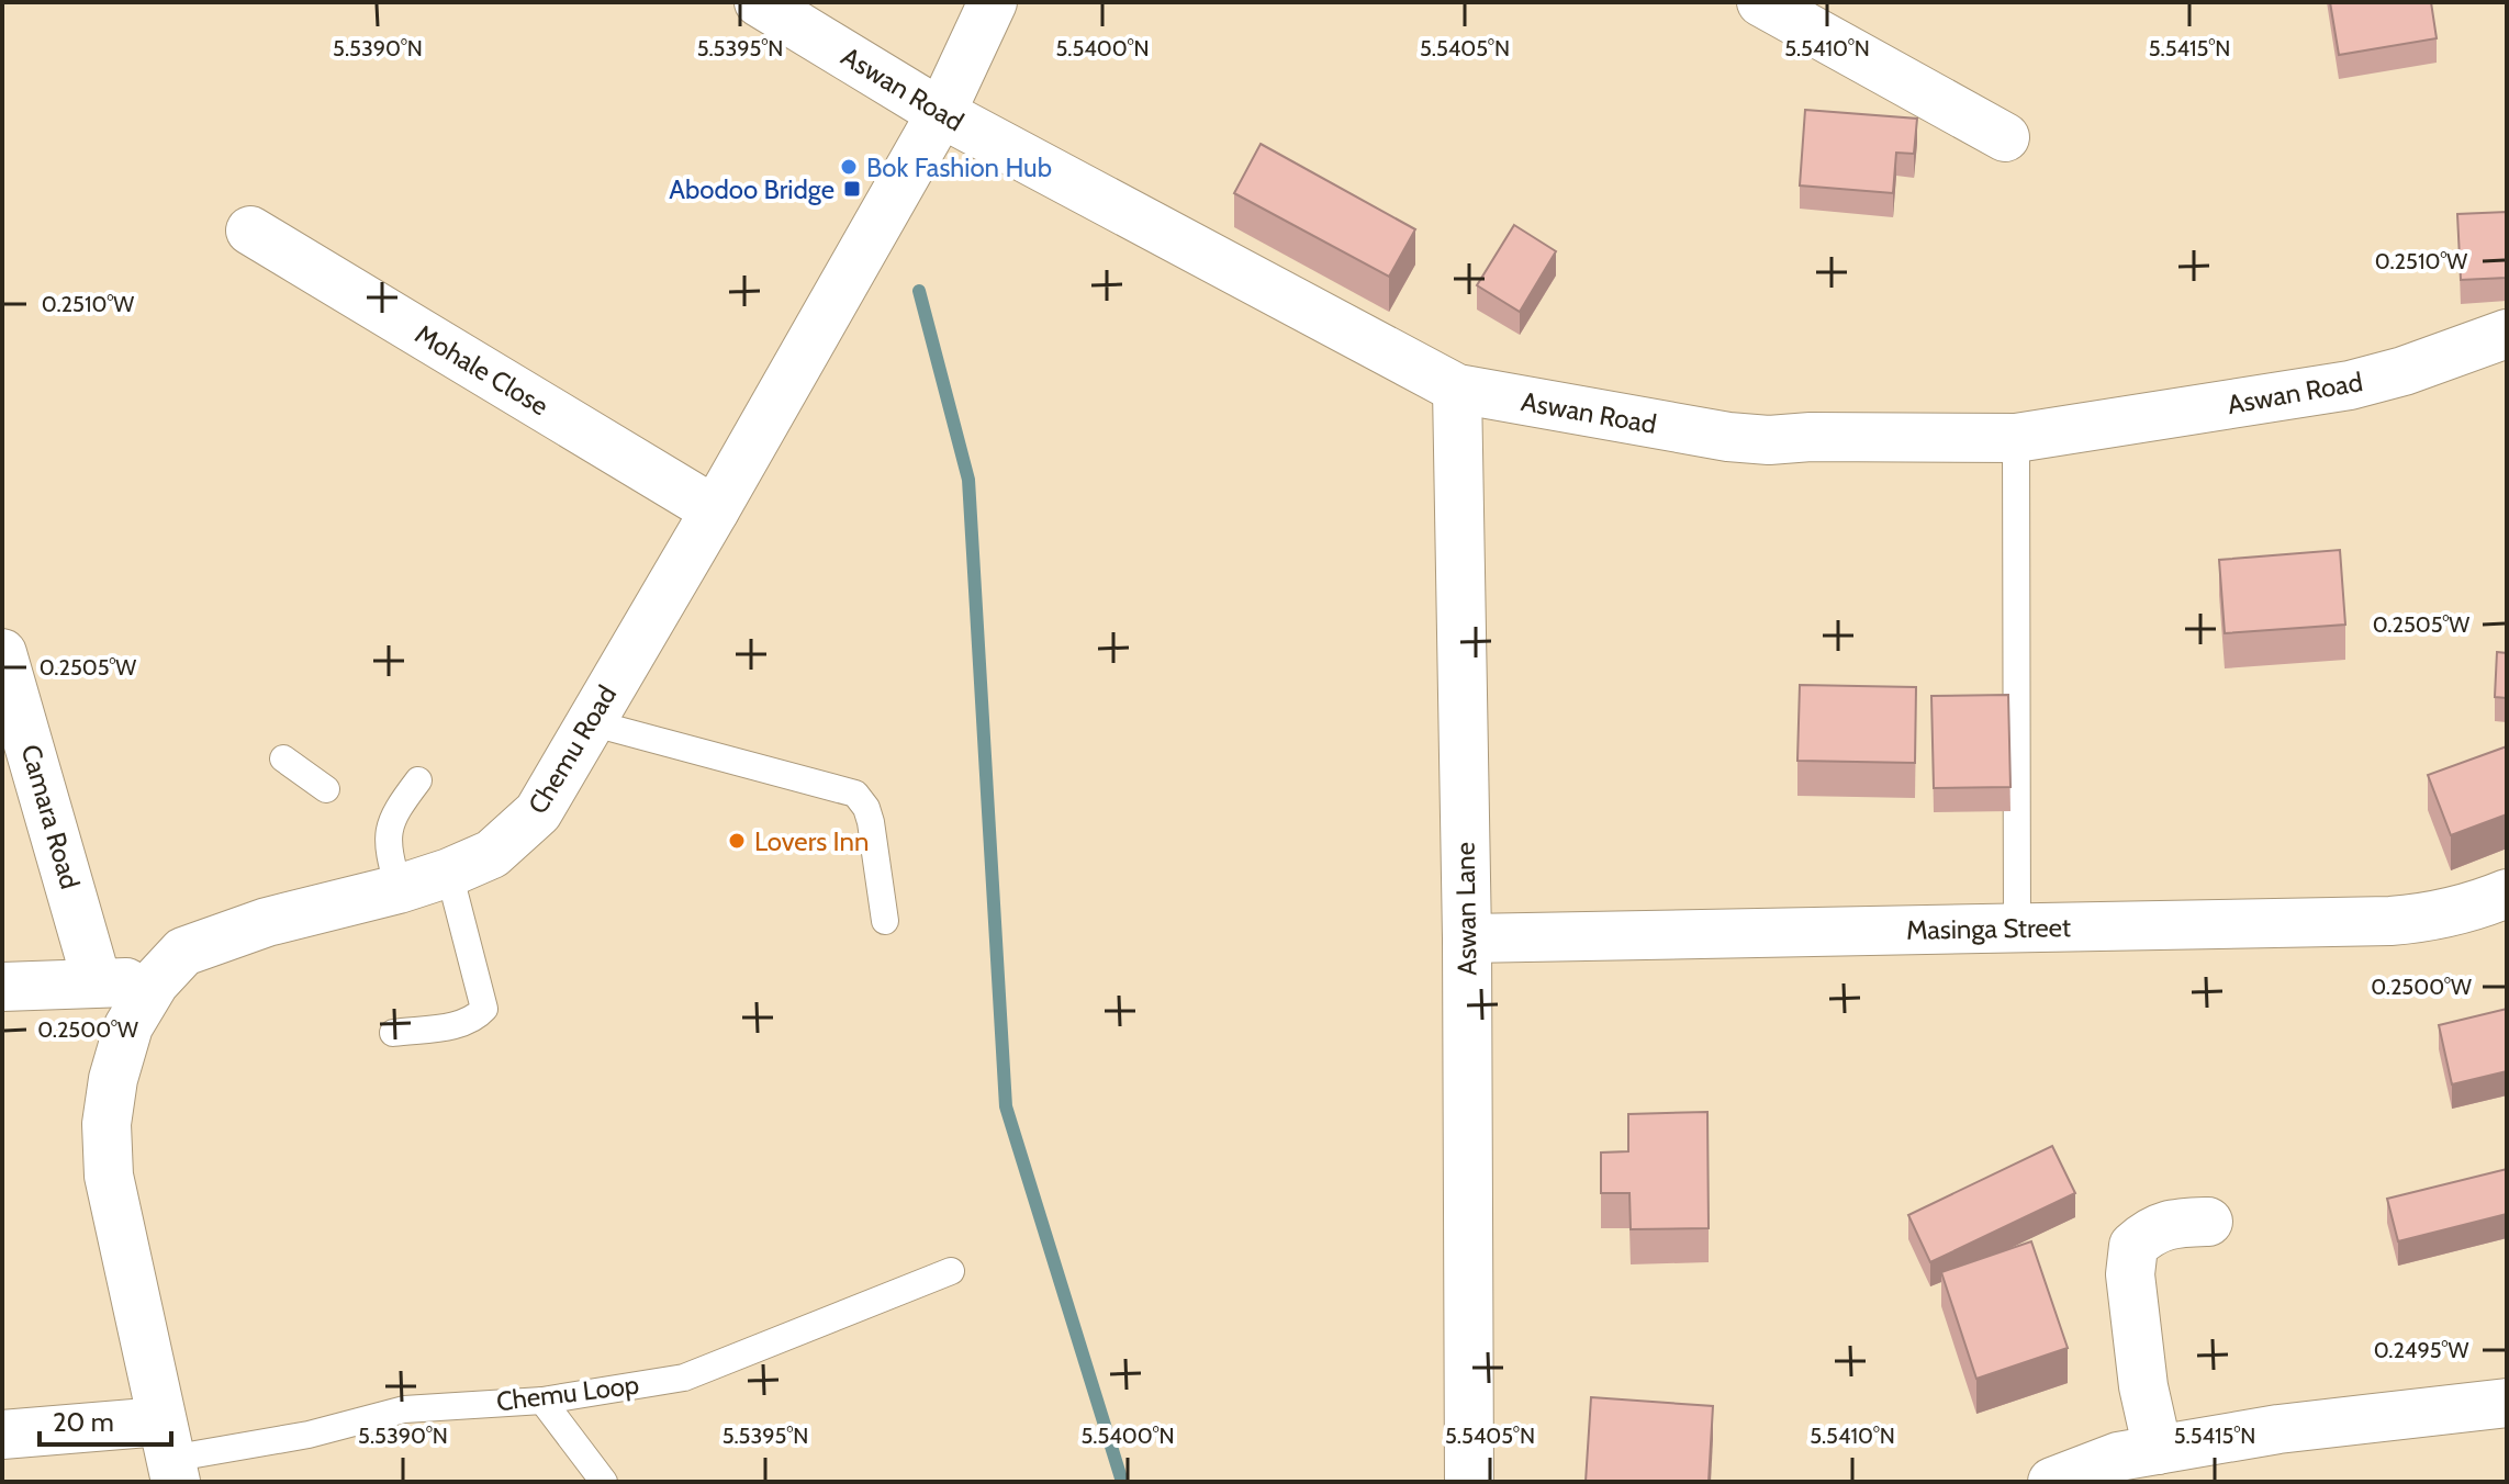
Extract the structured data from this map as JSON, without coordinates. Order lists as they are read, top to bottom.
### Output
{
  "streets": {
    "street": [
      "Aswan Road",
      "Mohale Close",
      "Chemu Road",
      "Camara Road",
      "Aswan Lane",
      "Masinga Street"
    ],
    "lane": ["Chemu Loop"]
  },
  "crossings": [
    ["Aswan Road", "Chemu Road"],
    ["Aswan Road", "Aswan Lane"],
    ["Mohale Close", "Chemu Road"],
    ["Chemu Road", "Chemu Loop"],
    ["Aswan Lane", "Masinga Street"]
  ],
  "places": {
    "other": ["Bok Fashion Hub", "Lovers Inn"],
    "transit": ["Abodoo Bridge"]
  },
  "scale_bar": "20 m",
  "coordinates": [
    "5.5390°N",
    "5.5395°N",
    "5.5400°N",
    "5.5405°N",
    "5.5410°N",
    "5.5415°N",
    "0.2510°W",
    "0.2505°W",
    "0.2500°W",
    "0.2495°W"
  ]
}
